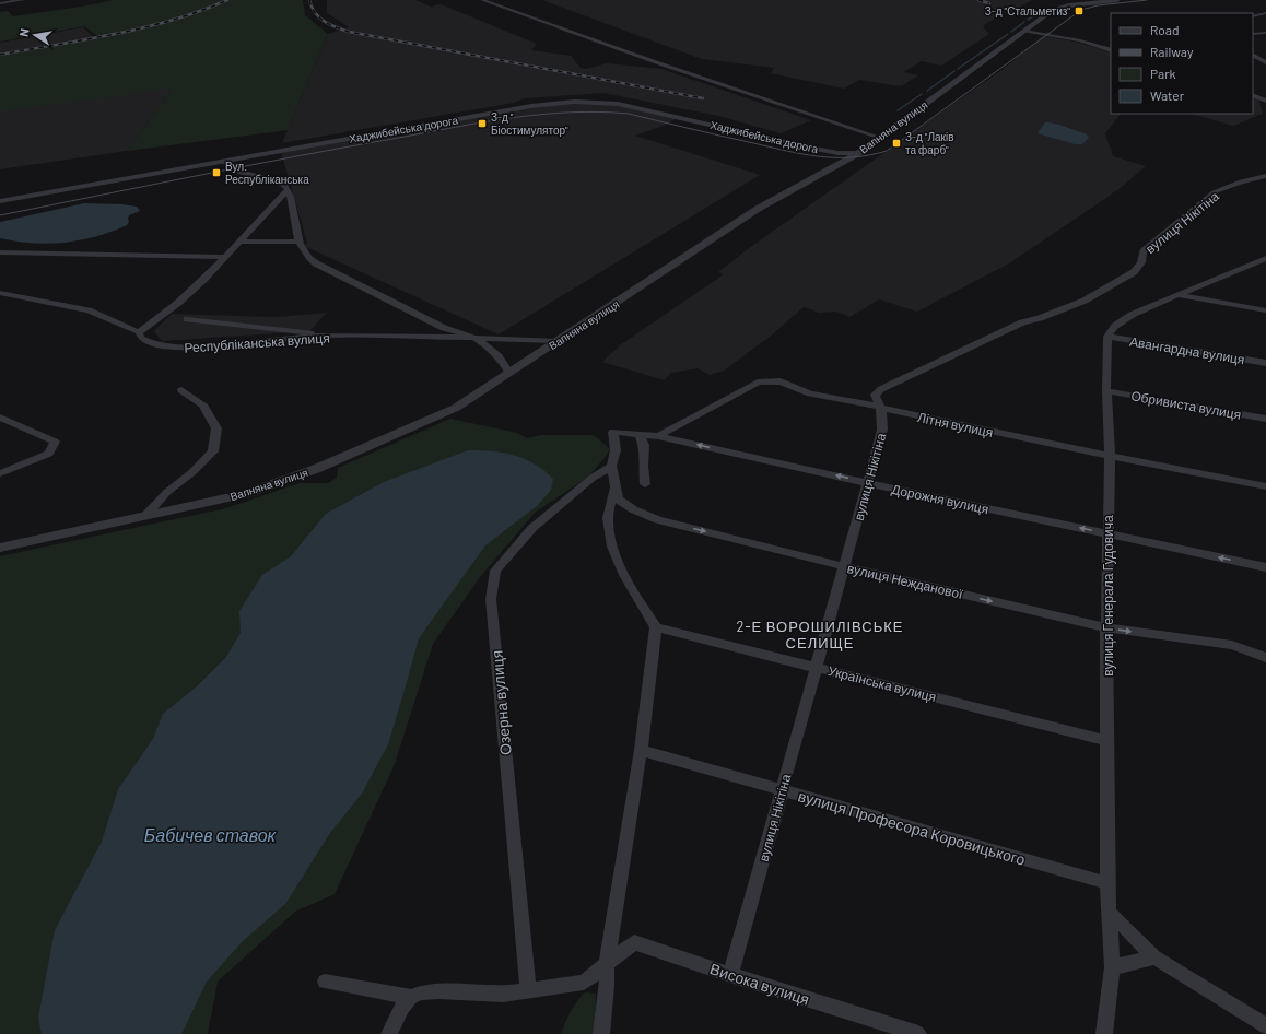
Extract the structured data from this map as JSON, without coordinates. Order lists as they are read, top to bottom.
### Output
{
  "streets": {
    "street": [
      "Вапняна вулиця",
      "Хаджибейська дорога",
      "вулиця Нікітіна",
      "Республіканська вулиця",
      "Авангардна вулиця",
      "Обривиста вулиця",
      "Літня вулиця",
      "Дорожня вулиця",
      "вулиця Нежданової",
      "вулиця Генерала Гудовича",
      "Українська вулиця",
      "Озерна вулиця",
      "вулиця Професора Коровицького",
      "Висока вулиця"
    ]
  },
  "crossings": [
    ["Вапняна вулиця", "Хаджибейська дорога"],
    ["вулиця Нікітіна", "Літня вулиця"],
    ["вулиця Нікітіна", "Дорожня вулиця"],
    ["вулиця Нікітіна", "вулиця Нежданової"],
    ["вулиця Нікітіна", "Українська вулиця"],
    ["вулиця Нікітіна", "вулиця Професора Коровицького"],
    ["вулиця Нікітіна", "Висока вулиця"],
    ["Авангардна вулиця", "вулиця Генерала Гудовича"],
    ["Обривиста вулиця", "вулиця Генерала Гудовича"],
    ["Літня вулиця", "Дорожня вулиця"],
    ["Літня вулиця", "вулиця Генерала Гудовича"],
    ["Дорожня вулиця", "вулиця Нежданової"],
    ["Дорожня вулиця", "вулиця Генерала Гудовича"],
    ["вулиця Нежданової", "вулиця Генерала Гудовича"],
    ["вулиця Нежданової", "Озерна вулиця"],
    ["вулиця Генерала Гудовича", "Українська вулиця"],
    ["вулиця Генерала Гудовича", "вулиця Професора Коровицького"]
  ],
  "one_way": ["Дорожня вулиця", "вулиця Нежданової"],
  "districts": ["2-Е ВОРОШИЛІВСЬКЕ СЕЛИЩЕ"],
  "water": ["Бабичев ставок"],
  "places": {
    "transit": [
      "З-д \"Стальметиз\"",
      "З-д \" Біостимулятор\"",
      "З-д \"Лаків та фарб\"",
      "Вул. Республіканська"
    ]
  },
  "legend": [
    "Road",
    "Railway",
    "Park",
    "Water"
  ],
  "north": "left"
}
